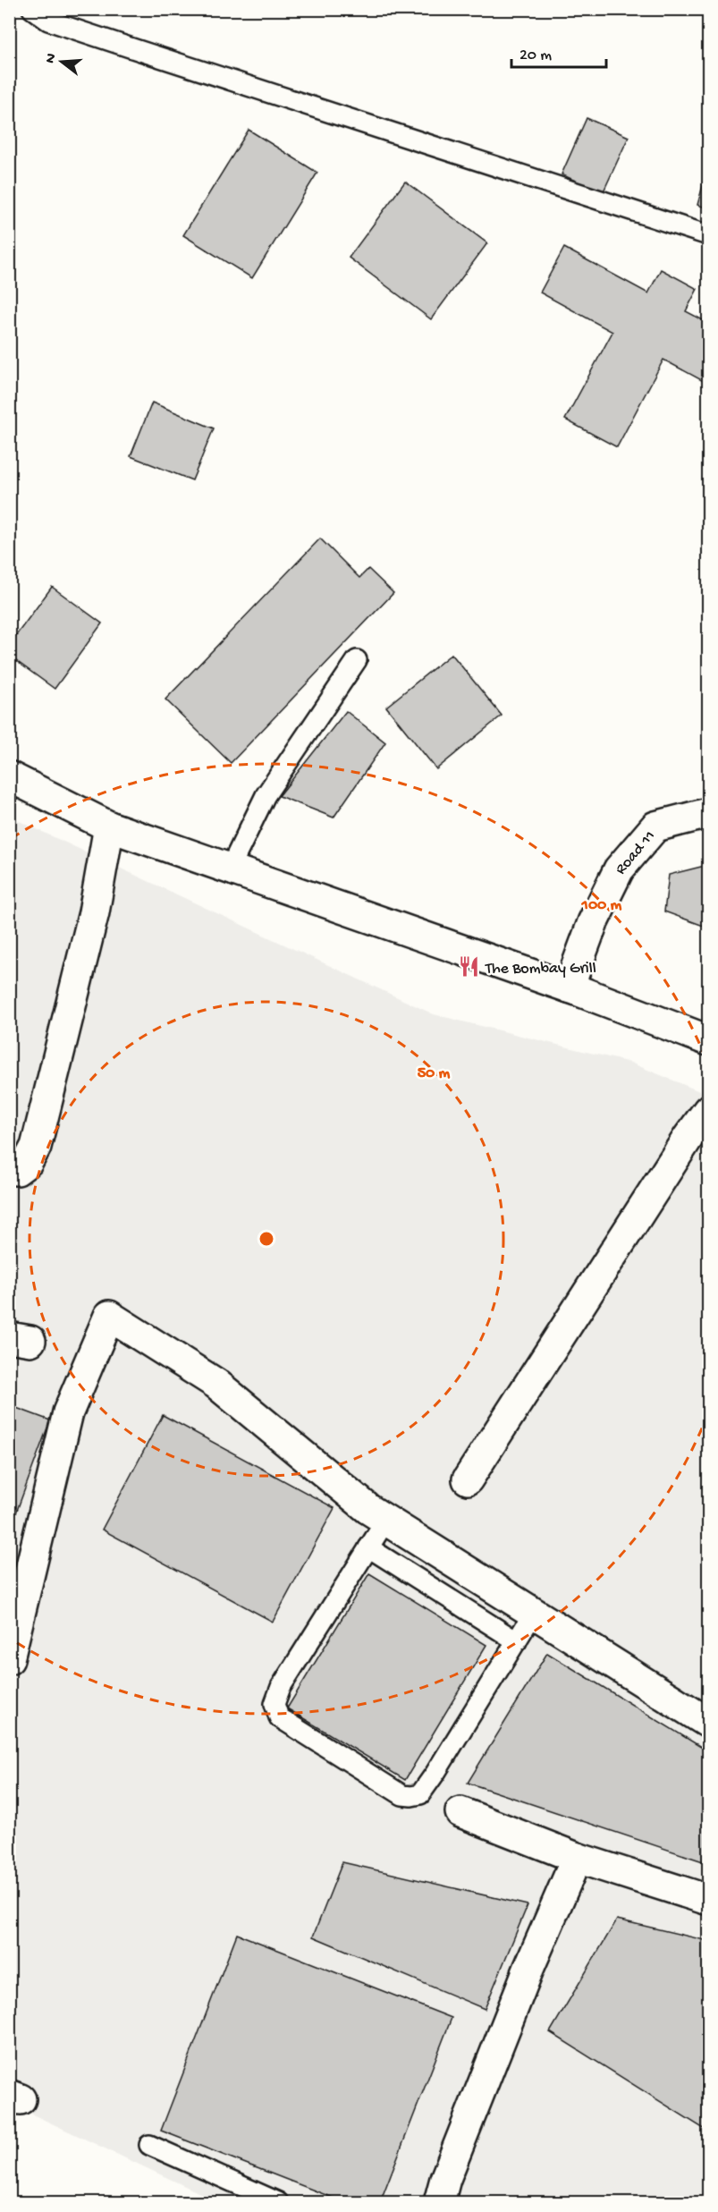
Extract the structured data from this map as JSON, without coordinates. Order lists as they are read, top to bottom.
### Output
{
  "streets": {
    "street": ["Road 11"]
  },
  "places": {
    "restaurant": ["The Bombay Grill"]
  },
  "scale_bar": "20 m",
  "north": "left",
  "rings": ["100 m", "50 m"]
}
